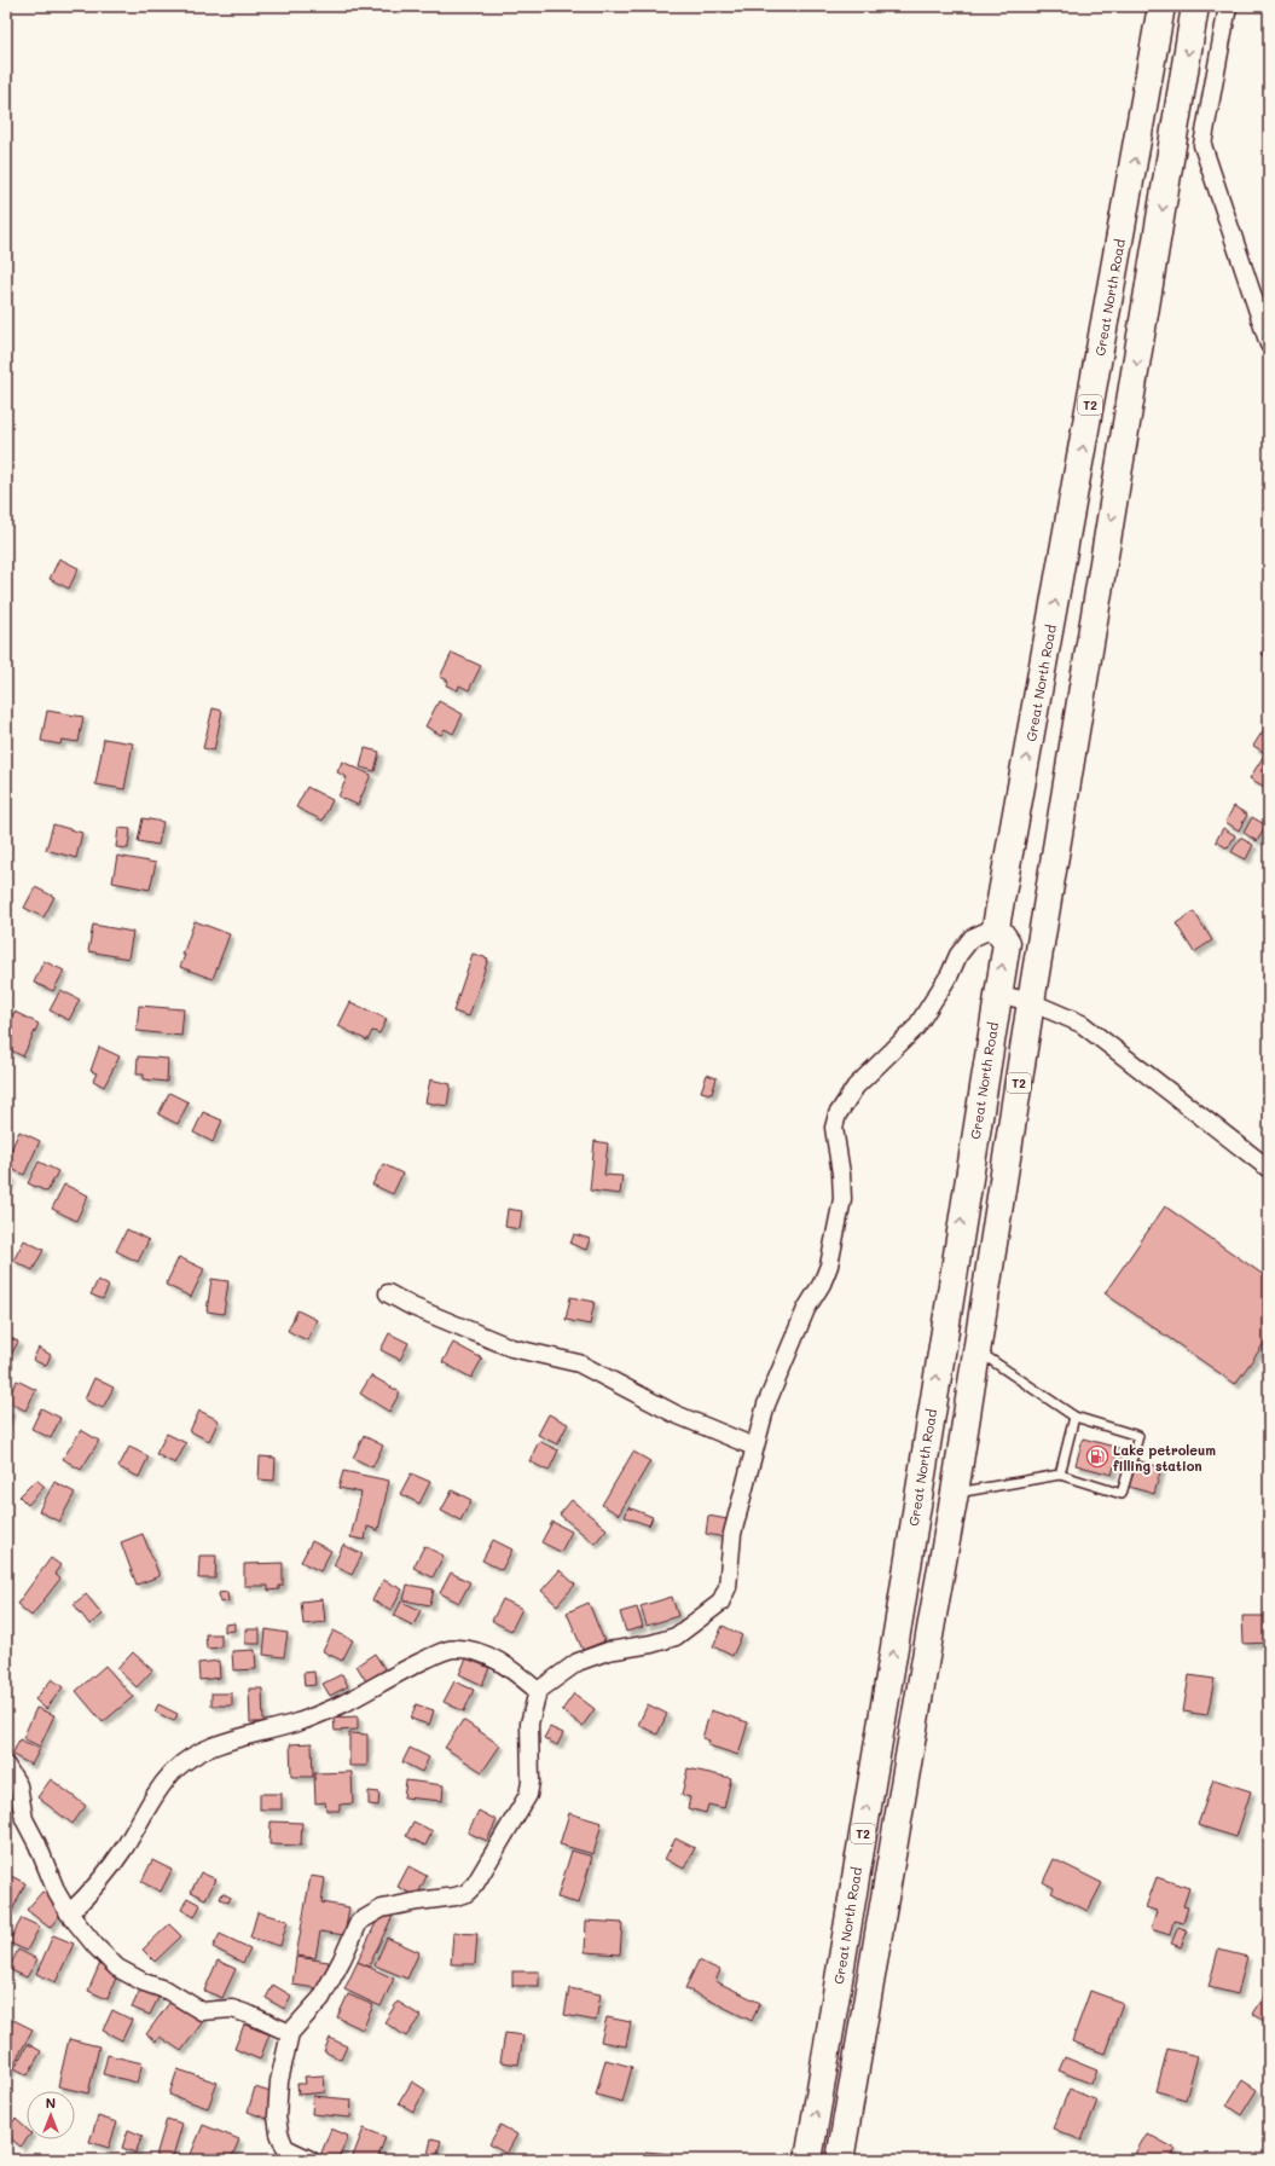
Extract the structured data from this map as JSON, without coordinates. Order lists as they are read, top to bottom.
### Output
{
  "streets": {
    "highway": ["Great North Road", "T2"]
  },
  "places": {
    "fuel station": ["Lake petroleum filling station"]
  },
  "north": "top"
}
